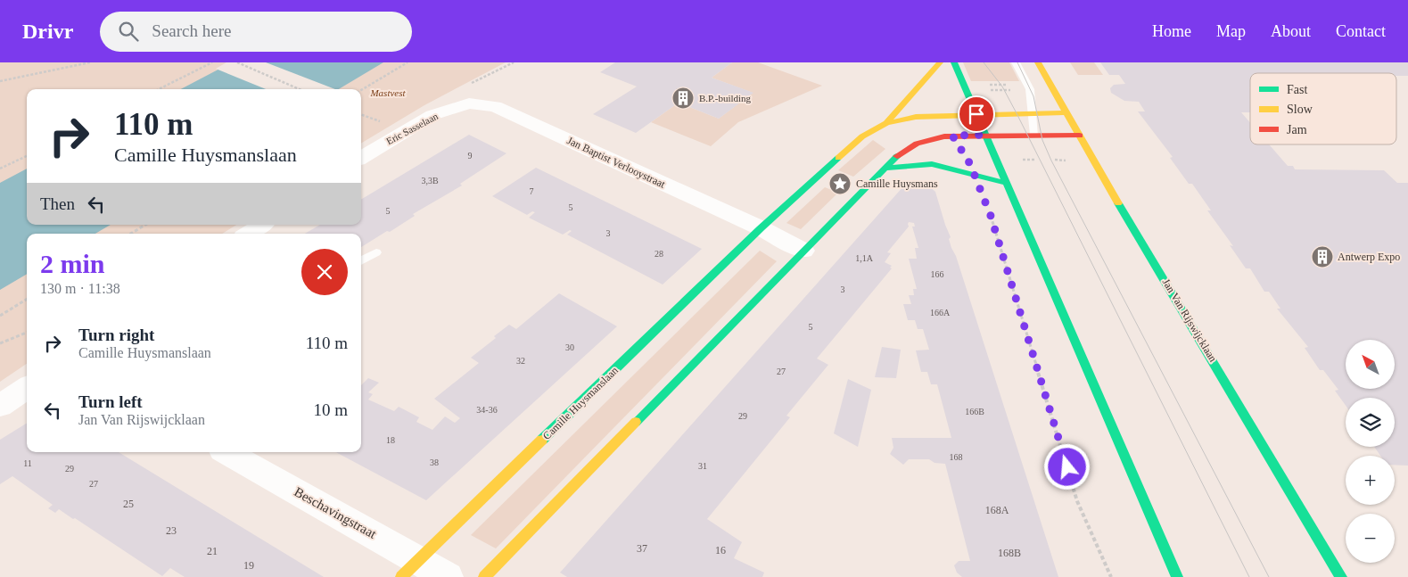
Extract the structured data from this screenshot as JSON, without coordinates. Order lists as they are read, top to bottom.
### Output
{
  "streets": {
    "street": [
      "Eric Sasselaan",
      "Jan Baptist Verlooystraat",
      "Jan Van Rijswijcklaan",
      "Camille Huysmanslaan",
      "Beschavingstraat"
    ]
  },
  "crossings": [
    ["Eric Sasselaan", "Jan Baptist Verlooystraat"],
    ["Jan Baptist Verlooystraat", "Camille Huysmanslaan"],
    ["Jan Van Rijswijcklaan", "Camille Huysmanslaan"],
    ["Camille Huysmanslaan", "Beschavingstraat"]
  ],
  "parks": ["Mastvest"],
  "places": {
    "building": ["B.P.-building", "Antwerp Expo"],
    "place": ["Camille Huysmans"]
  },
  "house_numbers": [
    "9",
    "3,3B",
    "7",
    "5",
    "5",
    "3",
    "28",
    "1,1A",
    "166",
    "3",
    "166A",
    "5",
    "30",
    "32",
    "27",
    "34-36",
    "166B",
    "29",
    "18",
    "168",
    "38",
    "11",
    "31",
    "29",
    "27",
    "25",
    "168A",
    "23",
    "37",
    "16",
    "21",
    "168B",
    "19"
  ],
  "legend": ["Fast", "Slow", "Jam"],
  "north": "top left",
  "page": {
    "header": "Drivr",
    "search": "Search here",
    "nav": [
      "Home",
      "Map",
      "About",
      "Contact"
    ],
    "turn": ["110 m", "Camille Huysmanslaan"],
    "then": "Then",
    "heading": ["2 min", "130 m · 11:38"],
    "list": [
      {
        "name": "Turn right",
        "note": "Camille Huysmanslaan",
        "value": "110 m"
      },
      {
        "name": "Turn left",
        "note": "Jan Van Rijswijcklaan",
        "value": "10 m"
      }
    ],
    "map_buttons": ["+", "−"]
  }
}
